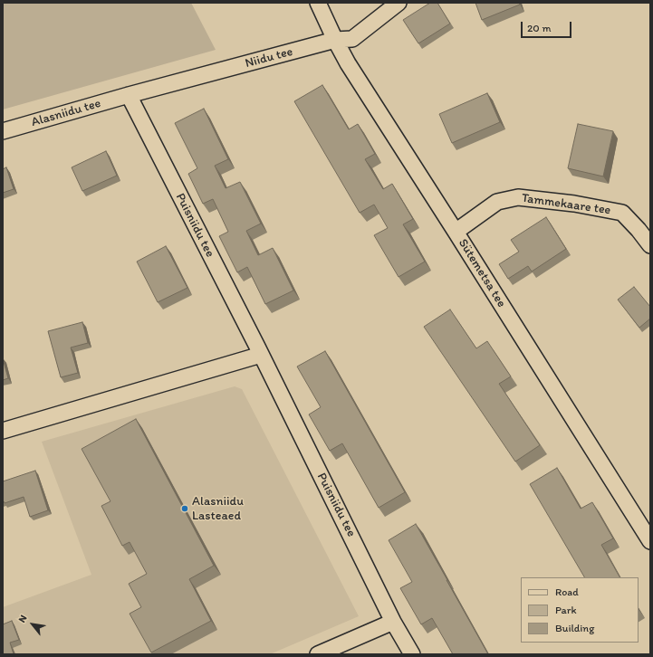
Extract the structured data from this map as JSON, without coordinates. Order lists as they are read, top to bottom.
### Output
{
  "streets": {
    "street": [
      "Niidu tee",
      "Alasniidu tee",
      "Tammekaare tee",
      "Puisniidu tee",
      "Sütemetsa tee"
    ]
  },
  "crossings": [
    ["Niidu tee", "Alasniidu tee"],
    ["Niidu tee", "Puisniidu tee"],
    ["Niidu tee", "Sütemetsa tee"],
    ["Alasniidu tee", "Puisniidu tee"],
    ["Tammekaare tee", "Sütemetsa tee"]
  ],
  "places": ["Alasniidu Lasteaed"],
  "legend": ["Road", "Park", "Building"],
  "scale_bar": "20 m",
  "north": "top left"
}
